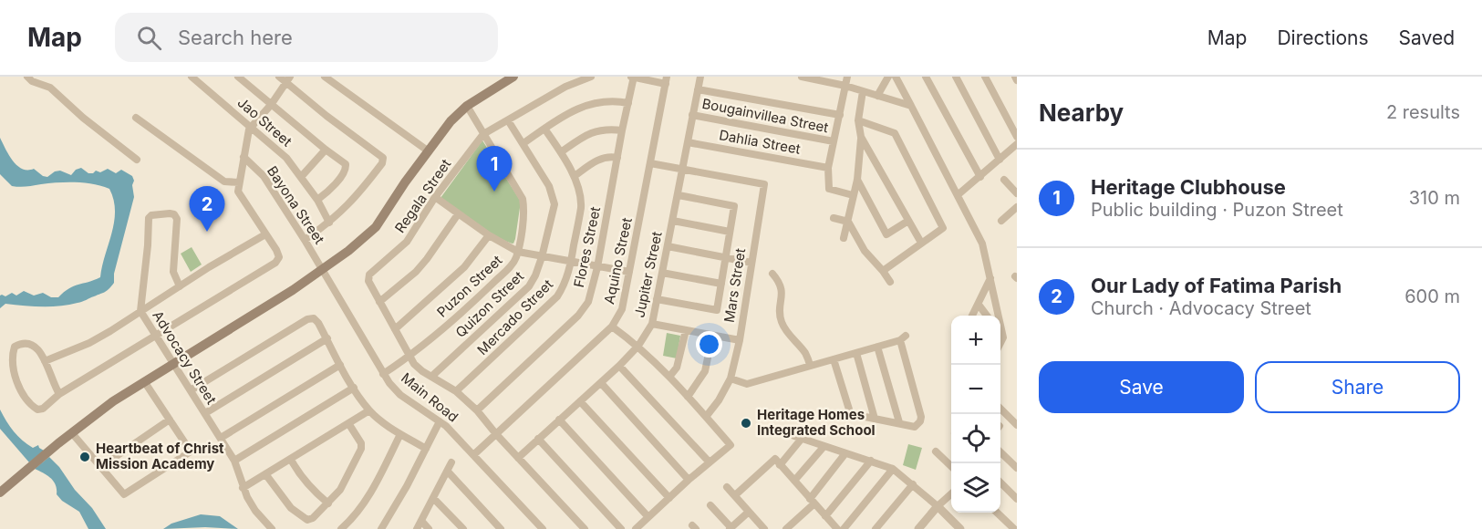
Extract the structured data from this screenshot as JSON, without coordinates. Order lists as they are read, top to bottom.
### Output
{
  "streets": {
    "street": [
      "Bougainvillea Street",
      "Jao Street",
      "Dahlia Street",
      "Regala Street",
      "Bayona Street",
      "Flores Street",
      "Aquino Street",
      "Jupiter Street",
      "Mars Street",
      "Puzon Street",
      "Quizon Street",
      "Mercado Street",
      "Advocacy Street",
      "Main Road"
    ]
  },
  "crossings": [
    ["Bougainvillea Street", "Jupiter Street"],
    ["Dahlia Street", "Jupiter Street"],
    ["Regala Street", "Flores Street"],
    ["Regala Street", "Aquino Street"],
    ["Regala Street", "Jupiter Street"],
    ["Regala Street", "Puzon Street"],
    ["Regala Street", "Quizon Street"],
    ["Regala Street", "Mercado Street"],
    ["Bayona Street", "Main Road"],
    ["Aquino Street", "Main Road"],
    ["Jupiter Street", "Mars Street"],
    ["Puzon Street", "Main Road"]
  ],
  "places": ["Heritage Homes Integrated School", "Heartbeat of Christ Mission Academy"],
  "page": {
    "header": "Map",
    "search": "Search here",
    "nav": ["Map", "Directions", "Saved"],
    "heading": ["Nearby", "2 results"],
    "pins": ["1", "2"],
    "list": [
      {
        "mark": "1",
        "name": "Heritage Clubhouse",
        "note": "Public building · Puzon Street",
        "value": "310 m"
      },
      {
        "mark": "2",
        "name": "Our Lady of Fatima Parish",
        "note": "Church · Advocacy Street",
        "value": "600 m"
      }
    ],
    "map_buttons": ["+", "−"],
    "buttons": ["Save", "Share"]
  }
}
